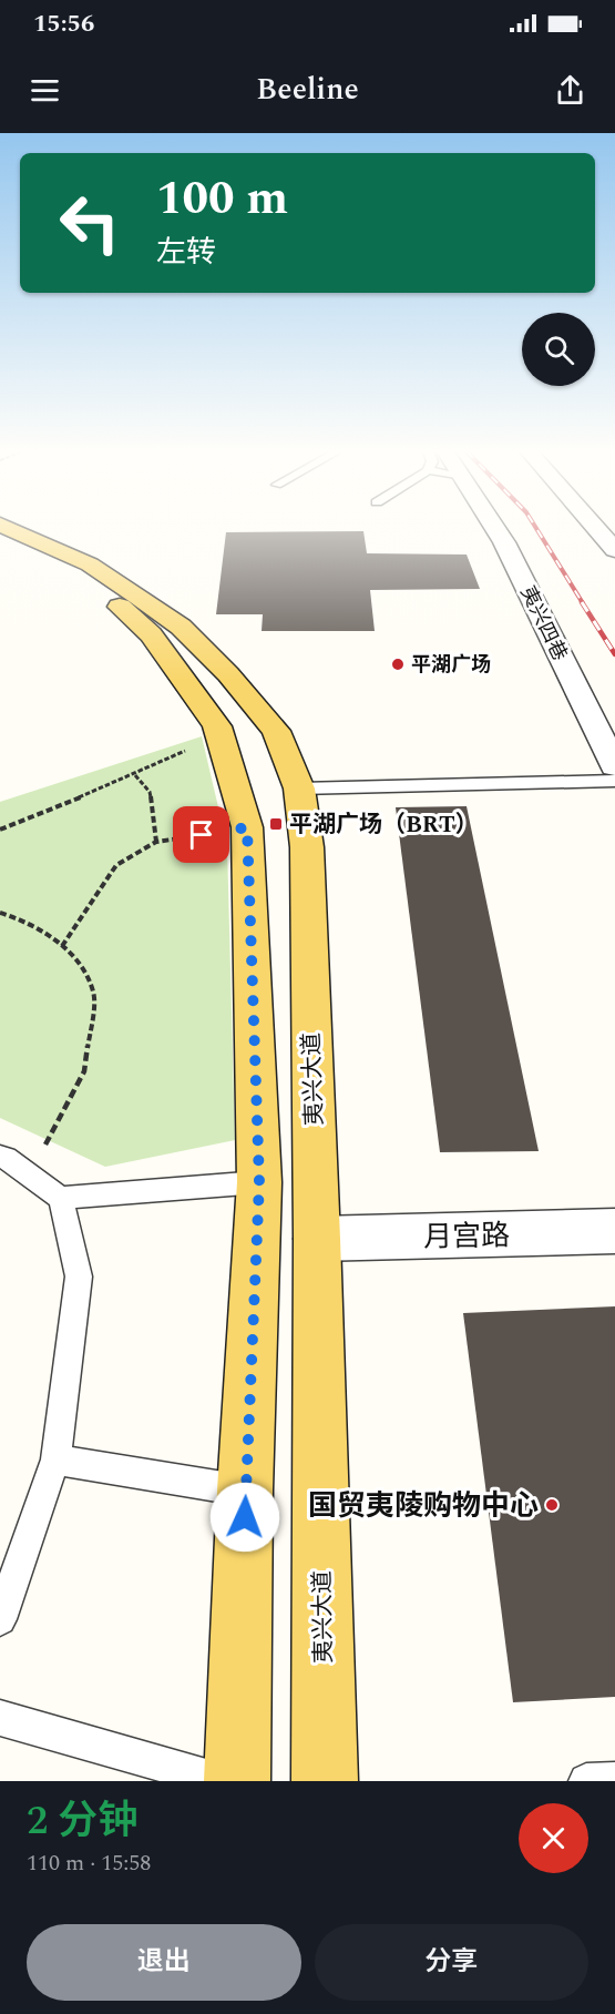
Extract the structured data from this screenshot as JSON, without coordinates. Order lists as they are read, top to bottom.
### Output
{
  "streets": {
    "main road": ["夷兴大道"],
    "street": ["夷兴四巷", "月宫路"]
  },
  "crossings": [
    ["夷兴大道", "月宫路"]
  ],
  "places": {
    "other": ["平湖广场", "国贸夷陵购物中心"],
    "transit": ["平湖广场（BRT）"]
  },
  "page": {
    "status": "15:56",
    "header": "Beeline",
    "turn": ["100 m", "左转"],
    "heading": ["2 分钟", "110 m · 15:58"],
    "buttons": ["退出", "分享"]
  }
}
